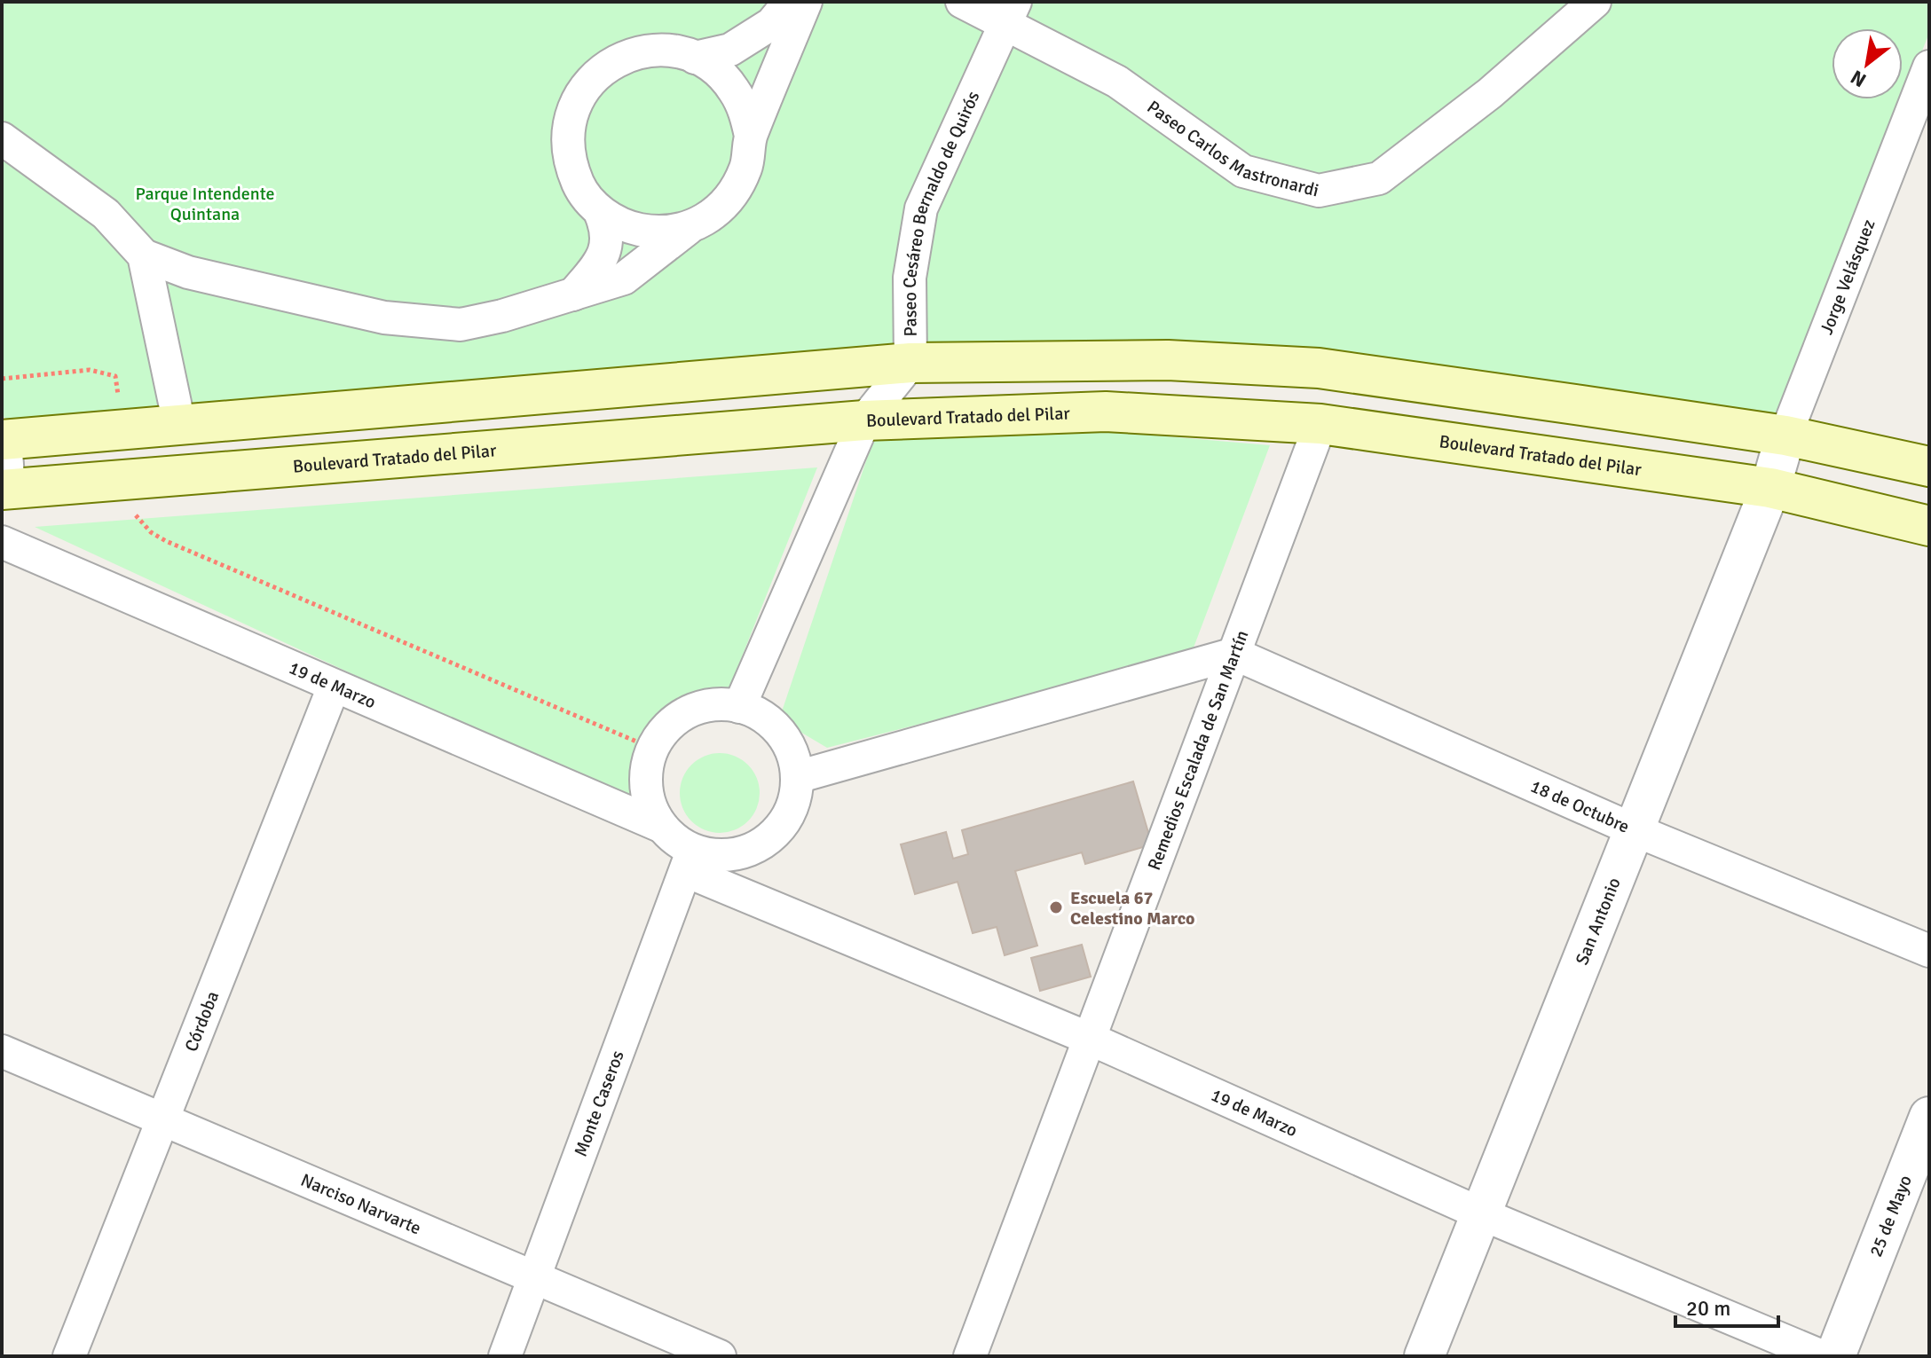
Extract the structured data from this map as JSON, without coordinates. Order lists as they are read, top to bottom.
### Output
{
  "streets": {
    "main road": ["Boulevard Tratado del Pilar"],
    "street": [
      "Paseo Carlos Mastronardi",
      "Paseo Cesáreo Bernaldo de Quirós",
      "Jorge Velásquez",
      "19 de Marzo",
      "Remedios Escalada de San Martín",
      "18 de Octubre",
      "San Antonio",
      "Córdoba",
      "Monte Caseros",
      "Narciso Narvarte",
      "25 de Mayo"
    ]
  },
  "crossings": [
    ["Paseo Carlos Mastronardi", "Paseo Cesáreo Bernaldo de Quirós"],
    ["Paseo Cesáreo Bernaldo de Quirós", "Boulevard Tratado del Pilar"],
    ["Paseo Cesáreo Bernaldo de Quirós", "19 de Marzo"],
    ["Paseo Cesáreo Bernaldo de Quirós", "Monte Caseros"],
    ["Jorge Velásquez", "Boulevard Tratado del Pilar"],
    ["Jorge Velásquez", "San Antonio"],
    ["Boulevard Tratado del Pilar", "Remedios Escalada de San Martín"],
    ["Boulevard Tratado del Pilar", "San Antonio"],
    ["19 de Marzo", "Remedios Escalada de San Martín"],
    ["19 de Marzo", "San Antonio"],
    ["19 de Marzo", "Córdoba"],
    ["19 de Marzo", "Monte Caseros"],
    ["Remedios Escalada de San Martín", "18 de Octubre"],
    ["18 de Octubre", "San Antonio"],
    ["Córdoba", "Narciso Narvarte"],
    ["Monte Caseros", "Narciso Narvarte"]
  ],
  "parks": ["Parque Intendente Quintana"],
  "places": ["Escuela 67 Celestino Marco"],
  "scale_bar": "20 m",
  "north": "bottom left"
}
